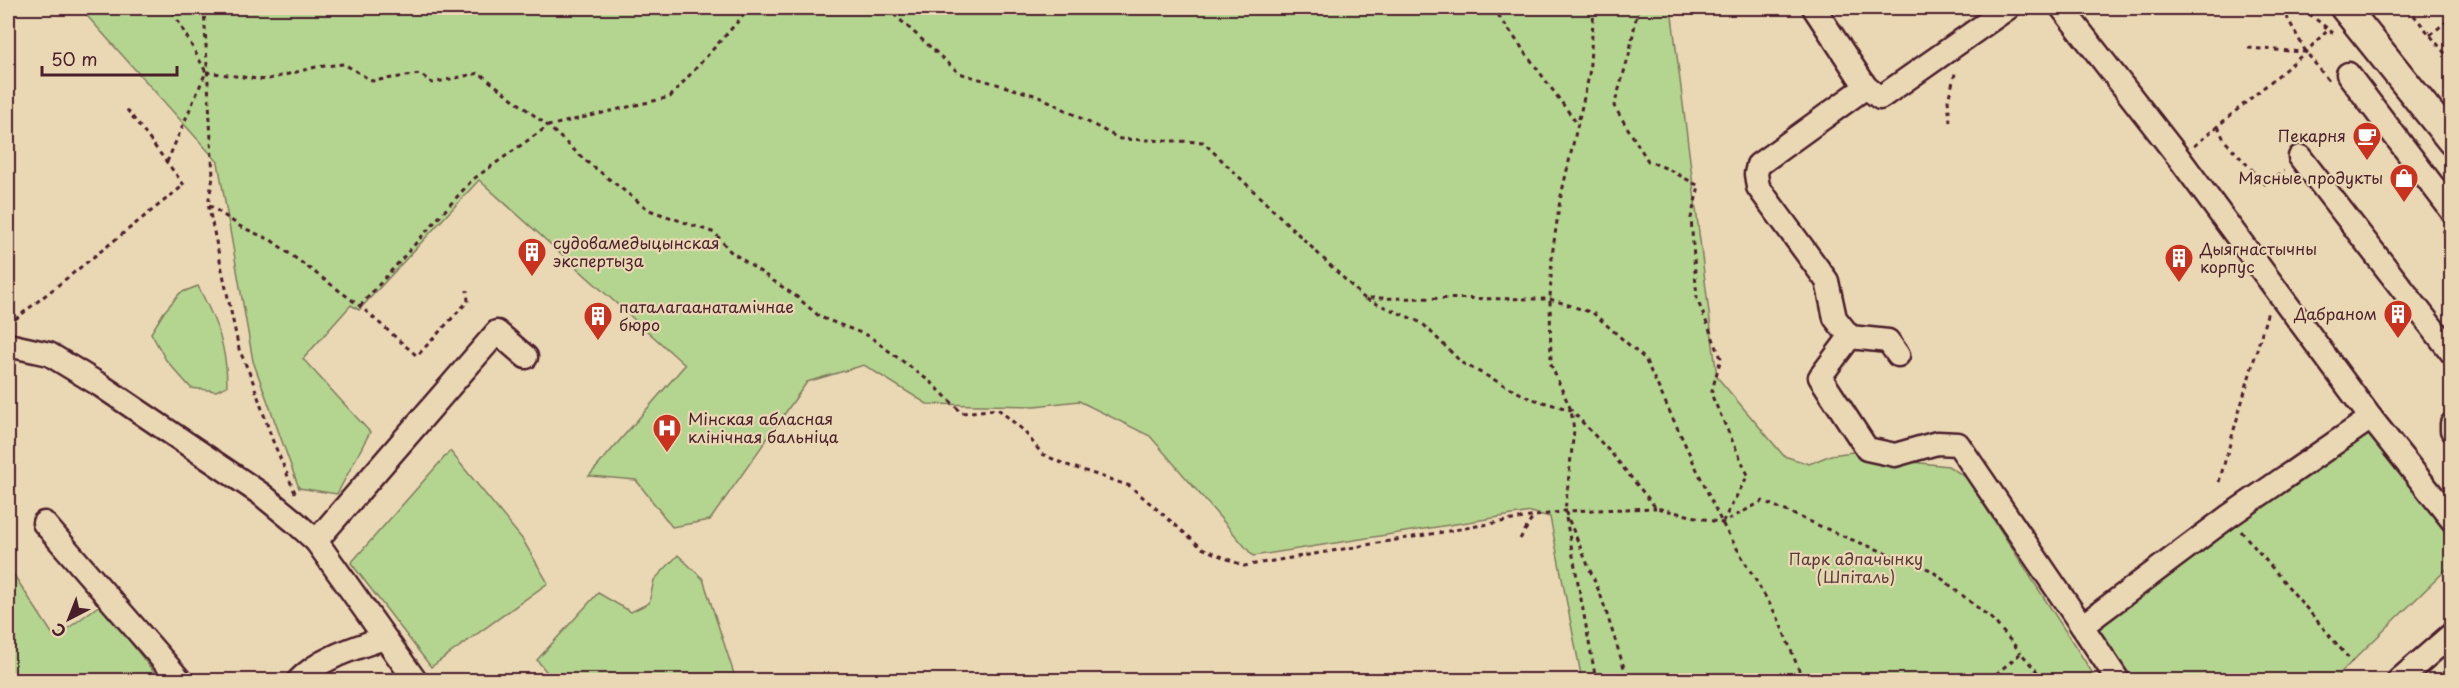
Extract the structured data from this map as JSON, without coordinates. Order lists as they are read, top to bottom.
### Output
{
  "parks": ["Парк адпачынку (Шпіталь)"],
  "places": {
    "cafe": ["Пекарня"],
    "shop": ["Мясные продукты"],
    "building": [
      "судовамедыцынская экспертыза",
      "Дыягнастычны корпус",
      "Дабраном",
      "паталагаанатамічнае бюро"
    ],
    "hospital": ["Мінская абласная клінічная бальніца"]
  },
  "scale_bar": "50 m",
  "north": "bottom left"
}
